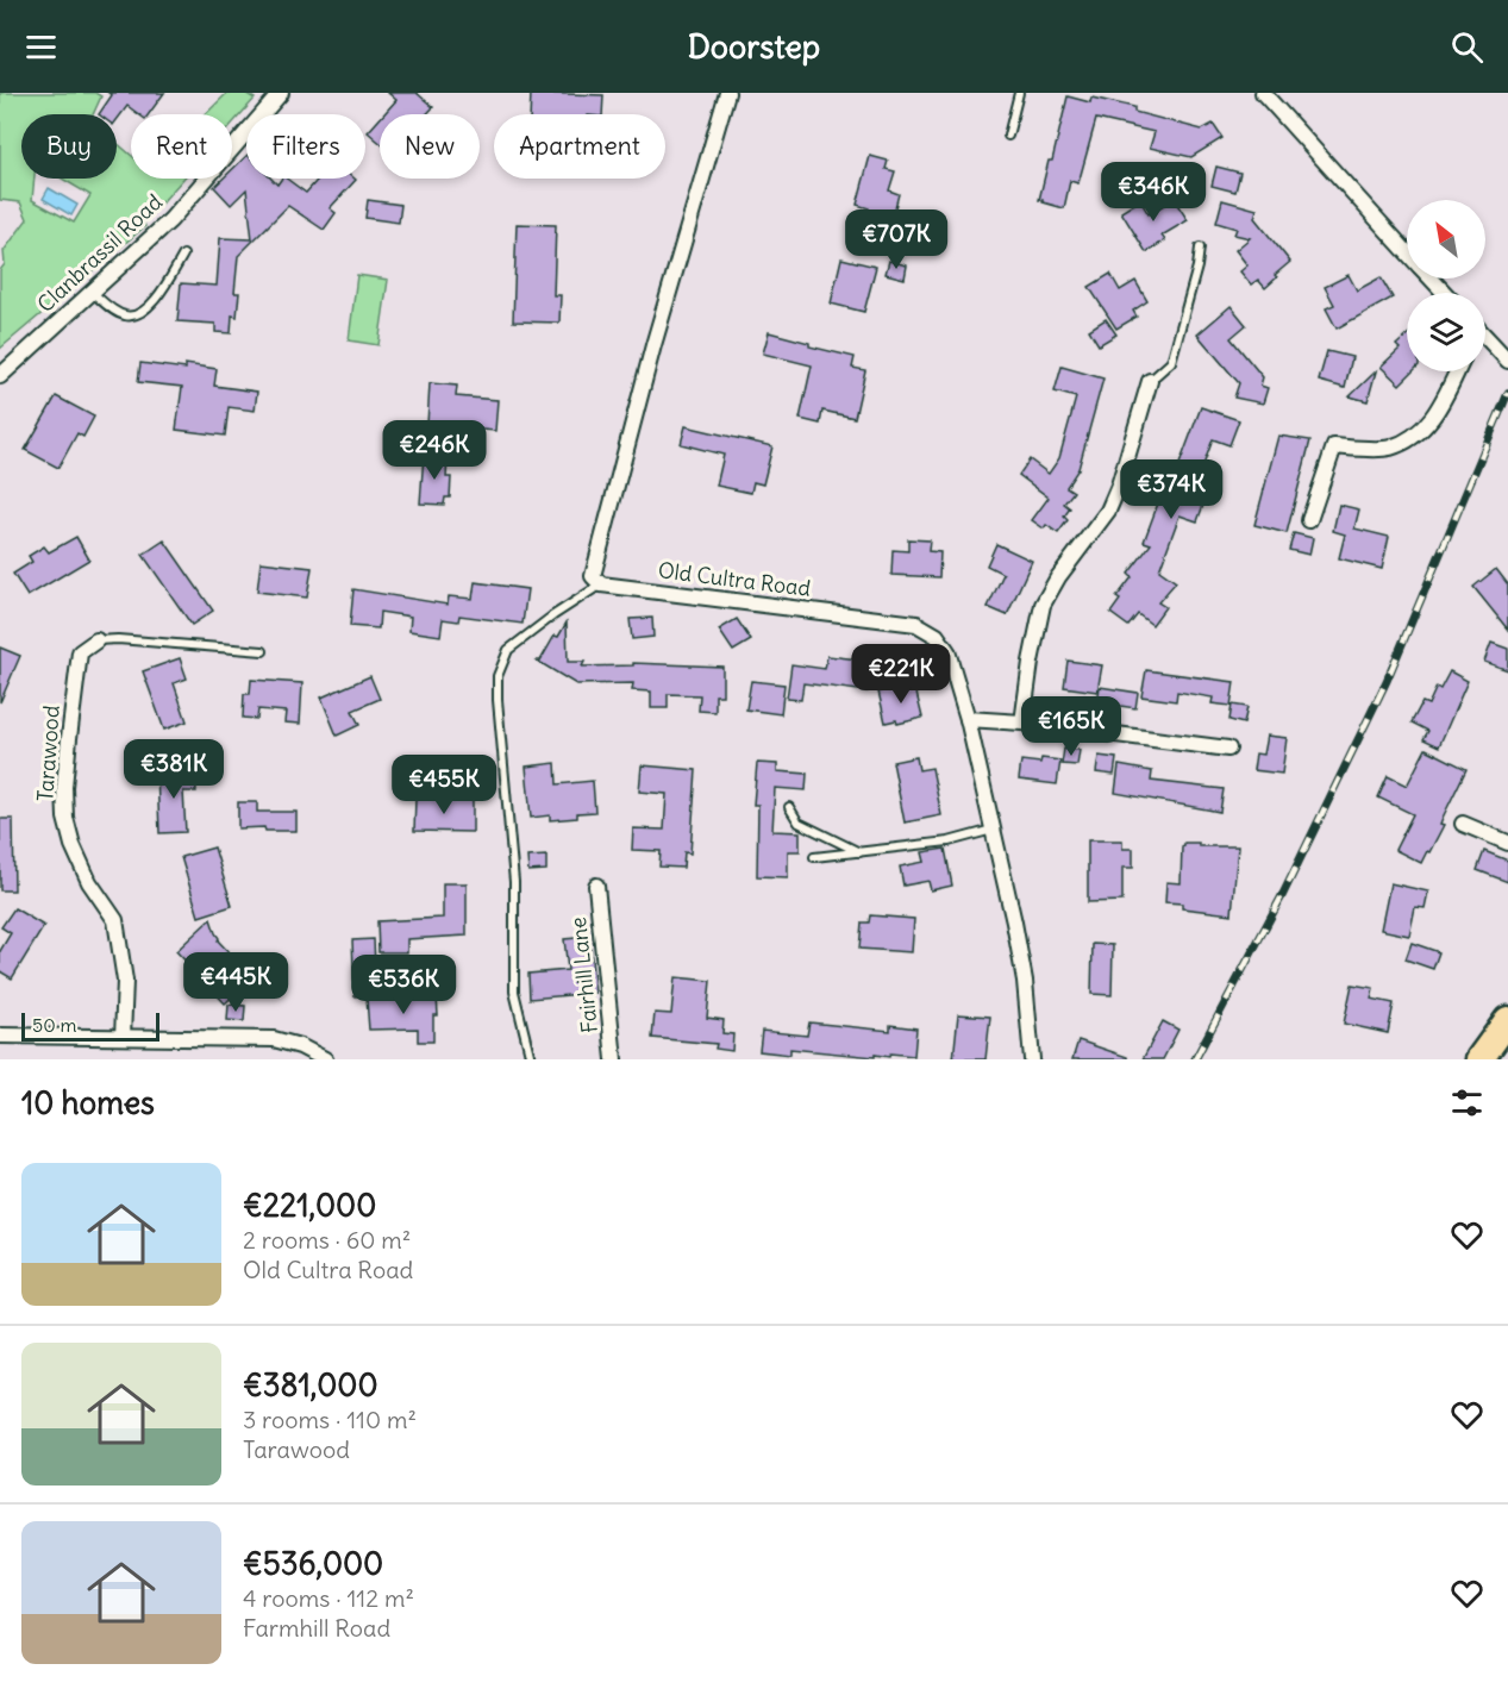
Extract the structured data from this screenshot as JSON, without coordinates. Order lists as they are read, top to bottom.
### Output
{
  "streets": {
    "street": [
      "Clanbrassil Road",
      "Old Cultra Road",
      "Tarawood",
      "Fairhill Lane"
    ]
  },
  "scale_bar": "50 m",
  "north": "top left",
  "page": {
    "header": "Doorstep",
    "chip": [
      "Buy",
      "Rent",
      "Filters",
      "New",
      "Apartment"
    ],
    "price": [
      "€346K",
      "€707K",
      "€246K",
      "€374K",
      "€221K",
      "€165K",
      "€381K",
      "€455K",
      "€445K",
      "€536K"
    ],
    "scale": "50 m",
    "heading": "10 homes",
    "list": [
      {
        "name": "€221,000",
        "note": "2 rooms · 60 m² · Old Cultra Road"
      },
      {
        "name": "€381,000",
        "note": "3 rooms · 110 m² · Tarawood"
      },
      {
        "name": "€536,000",
        "note": "4 rooms · 112 m² · Farmhill Road"
      }
    ]
  }
}
